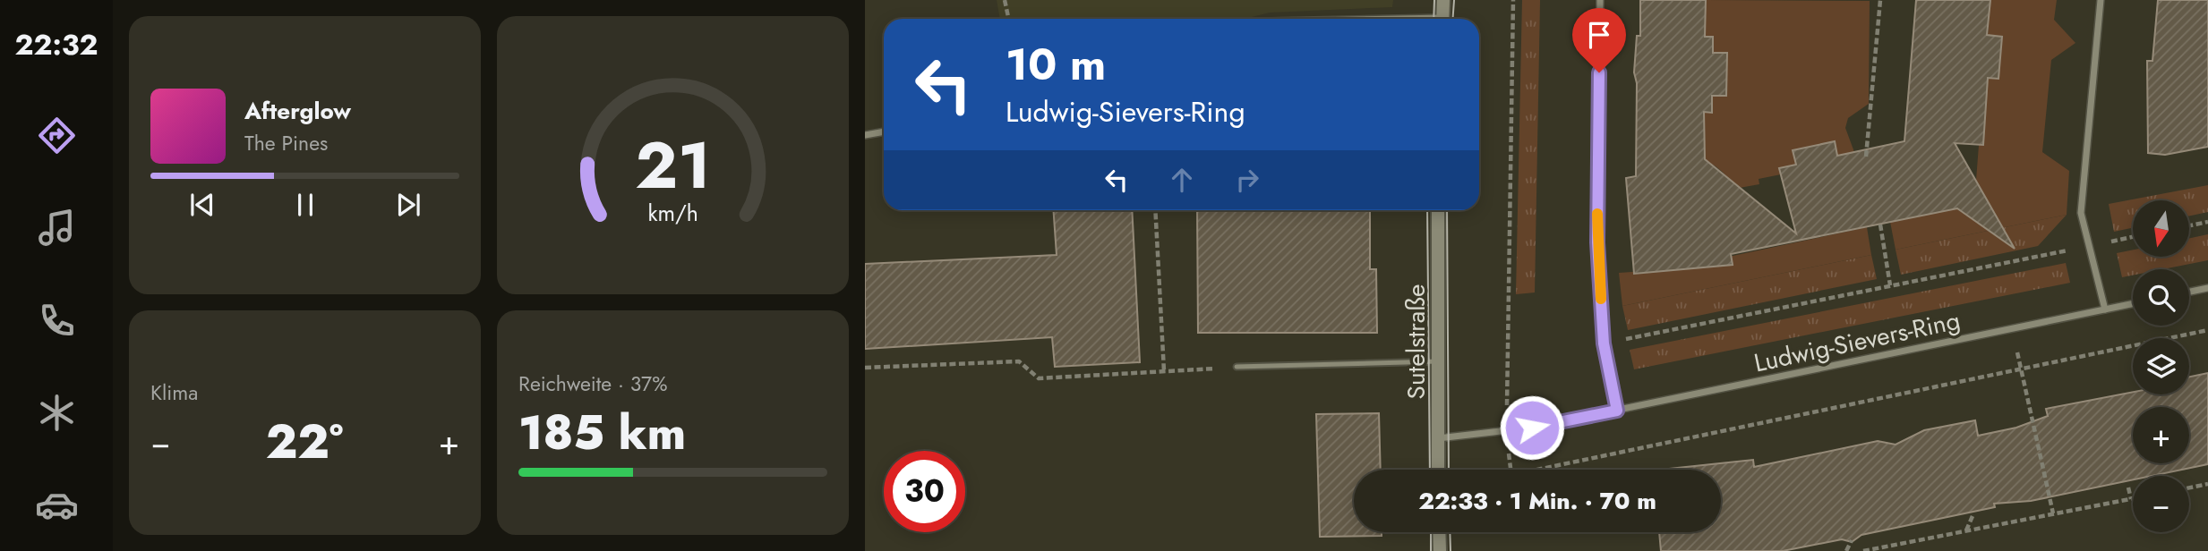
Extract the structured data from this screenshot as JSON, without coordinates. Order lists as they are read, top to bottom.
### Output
{
  "streets": {
    "main road": ["Sutelstraße"],
    "street": ["Ludwig-Sievers-Ring"]
  },
  "crossings": [
    ["Sutelstraße", "Ludwig-Sievers-Ring"]
  ],
  "north": "bottom",
  "page": {
    "tabs": "22:32",
    "turn": ["10 m", "Ludwig-Sievers-Ring"],
    "song": ["Afterglow", "The Pines"],
    "map_buttons": ["+", "−"],
    "tile": [
      "Klima",
      ["Reichweite · 37%", "185 km"]
    ],
    "heat": ["−", "22°", "+"],
    "limit": "30",
    "trip": "22:33 · 1 Min. · 70 m",
    "gauge": ["21", "km/h"]
  }
}
